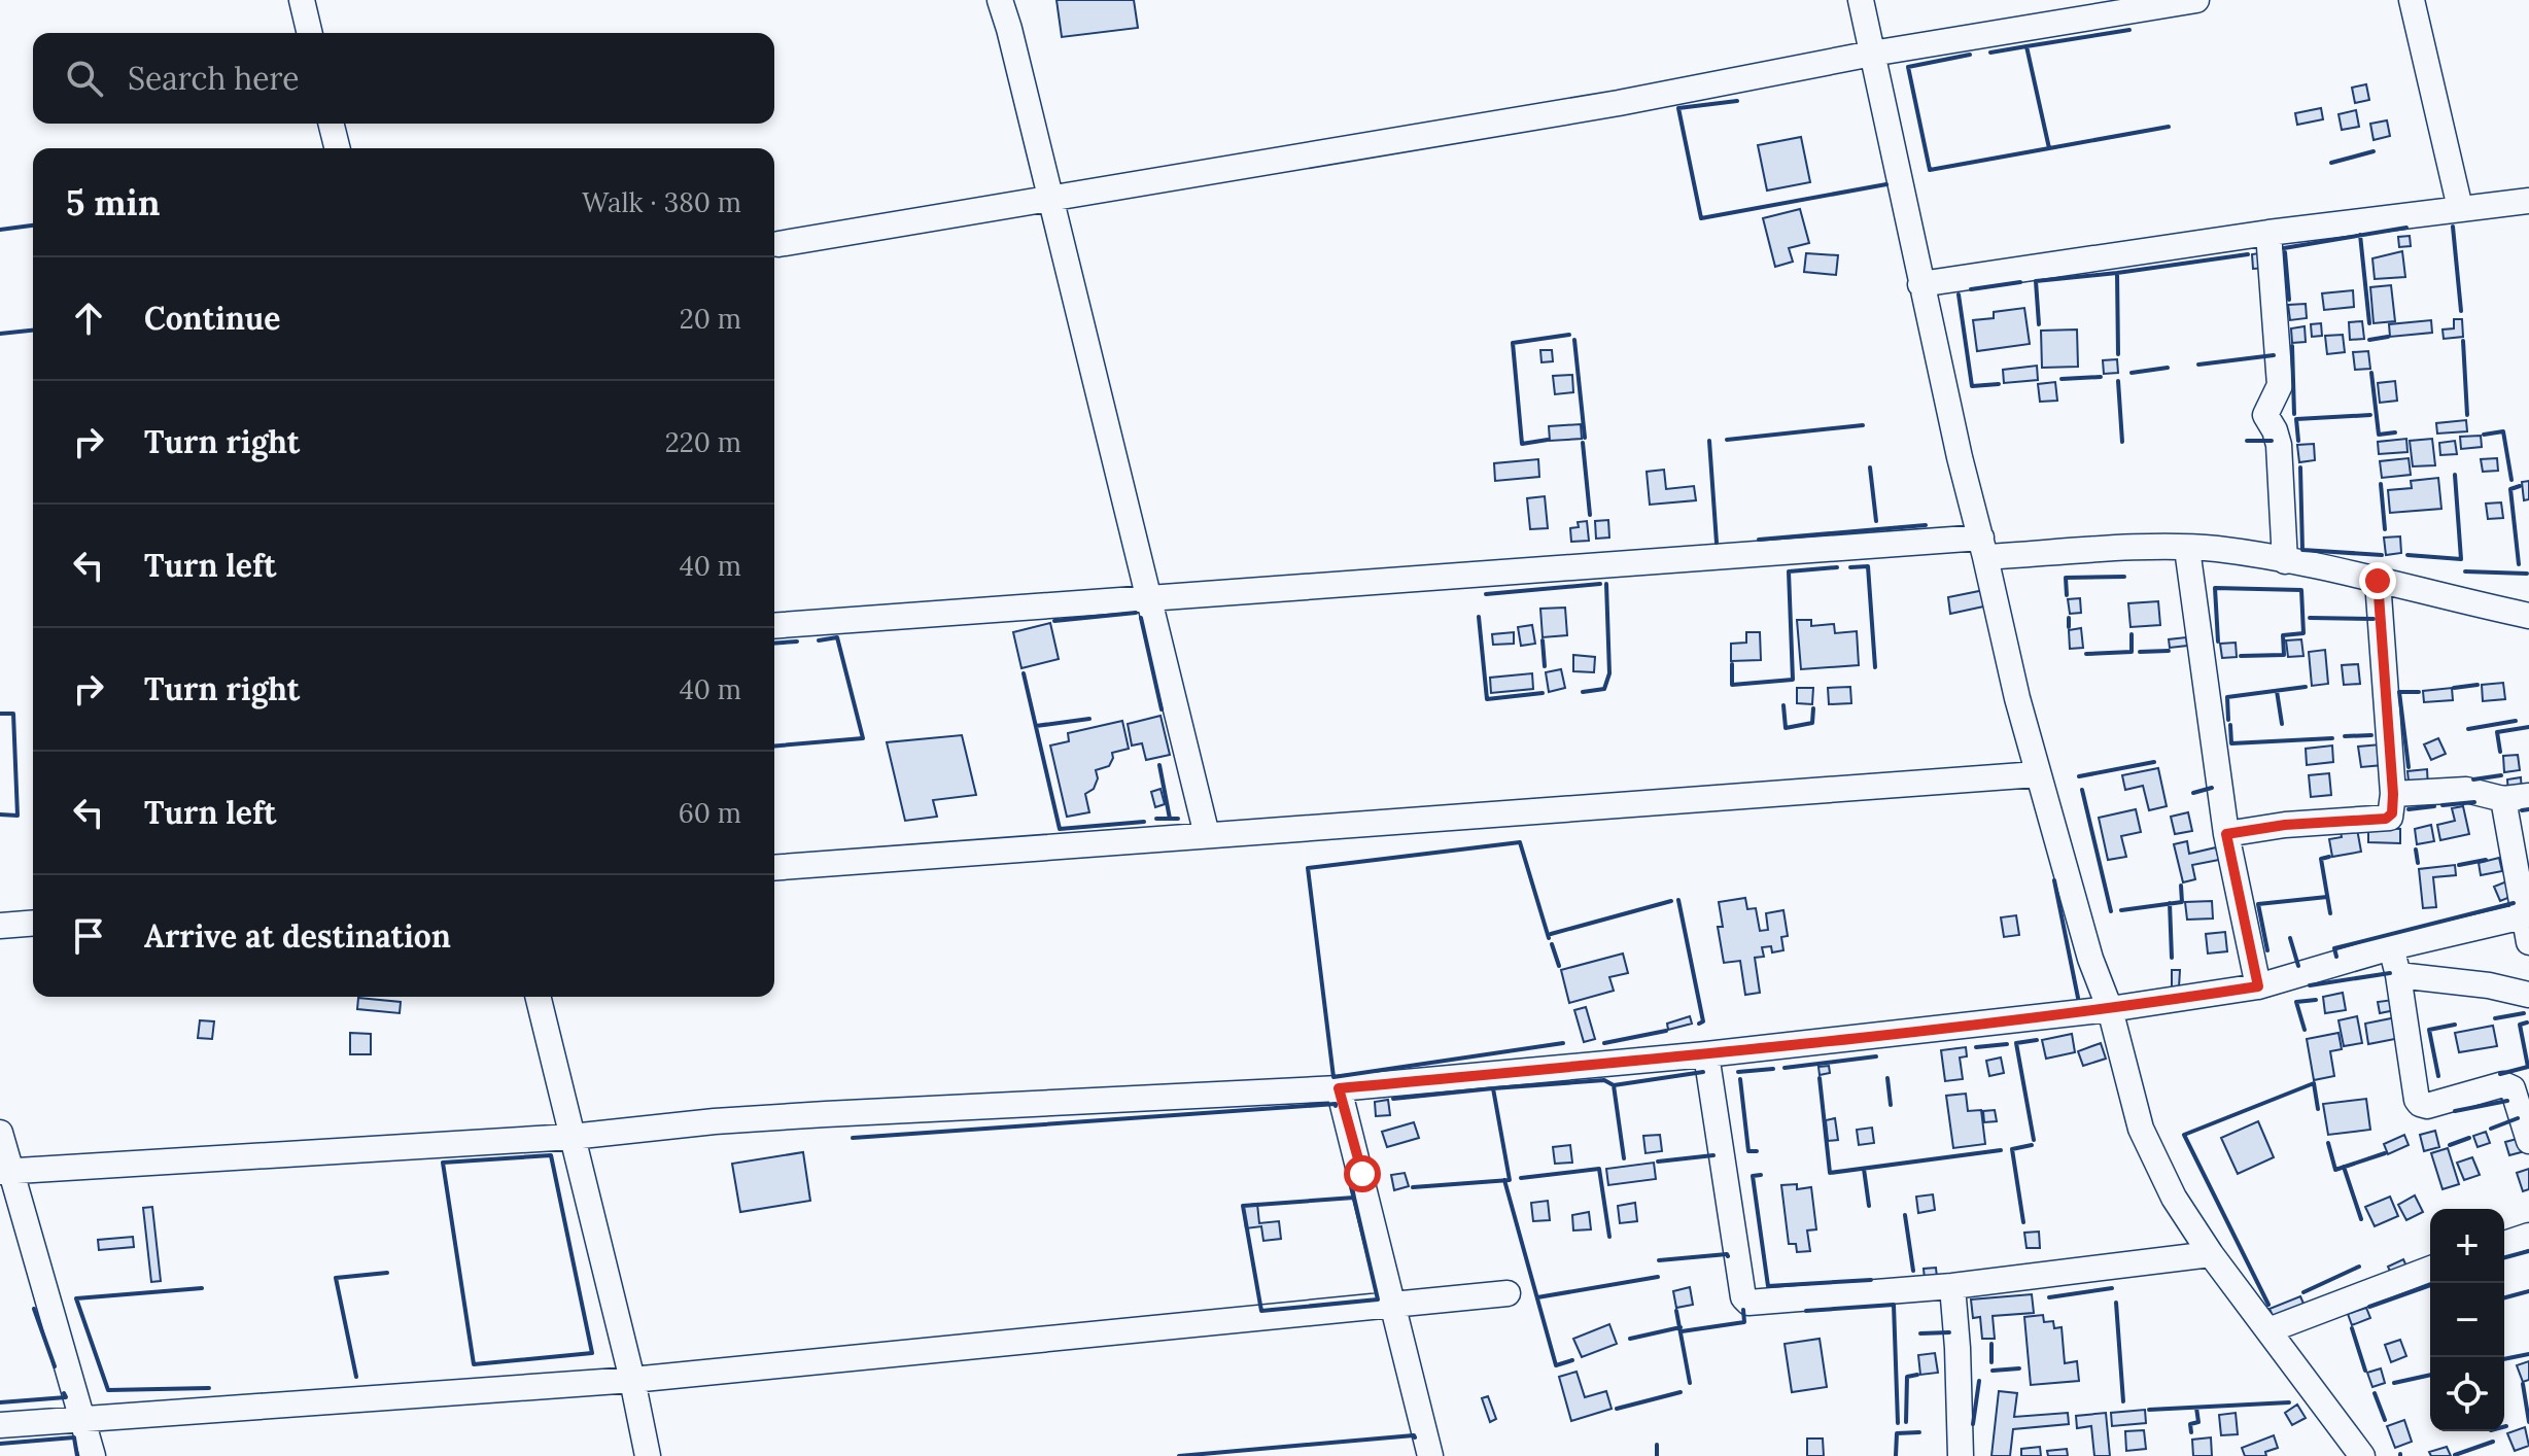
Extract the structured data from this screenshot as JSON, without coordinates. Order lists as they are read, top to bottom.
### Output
{
  "page": {
    "search": "Search here",
    "heading": ["5 min", "Walk · 380 m"],
    "list": [
      ["Continue", "20 m"],
      ["Turn right", "220 m"],
      ["Turn left", "40 m"],
      ["Turn right", "40 m"],
      ["Turn left", "60 m"],
      "Arrive at destination"
    ],
    "map_buttons": ["+", "−"]
  }
}
